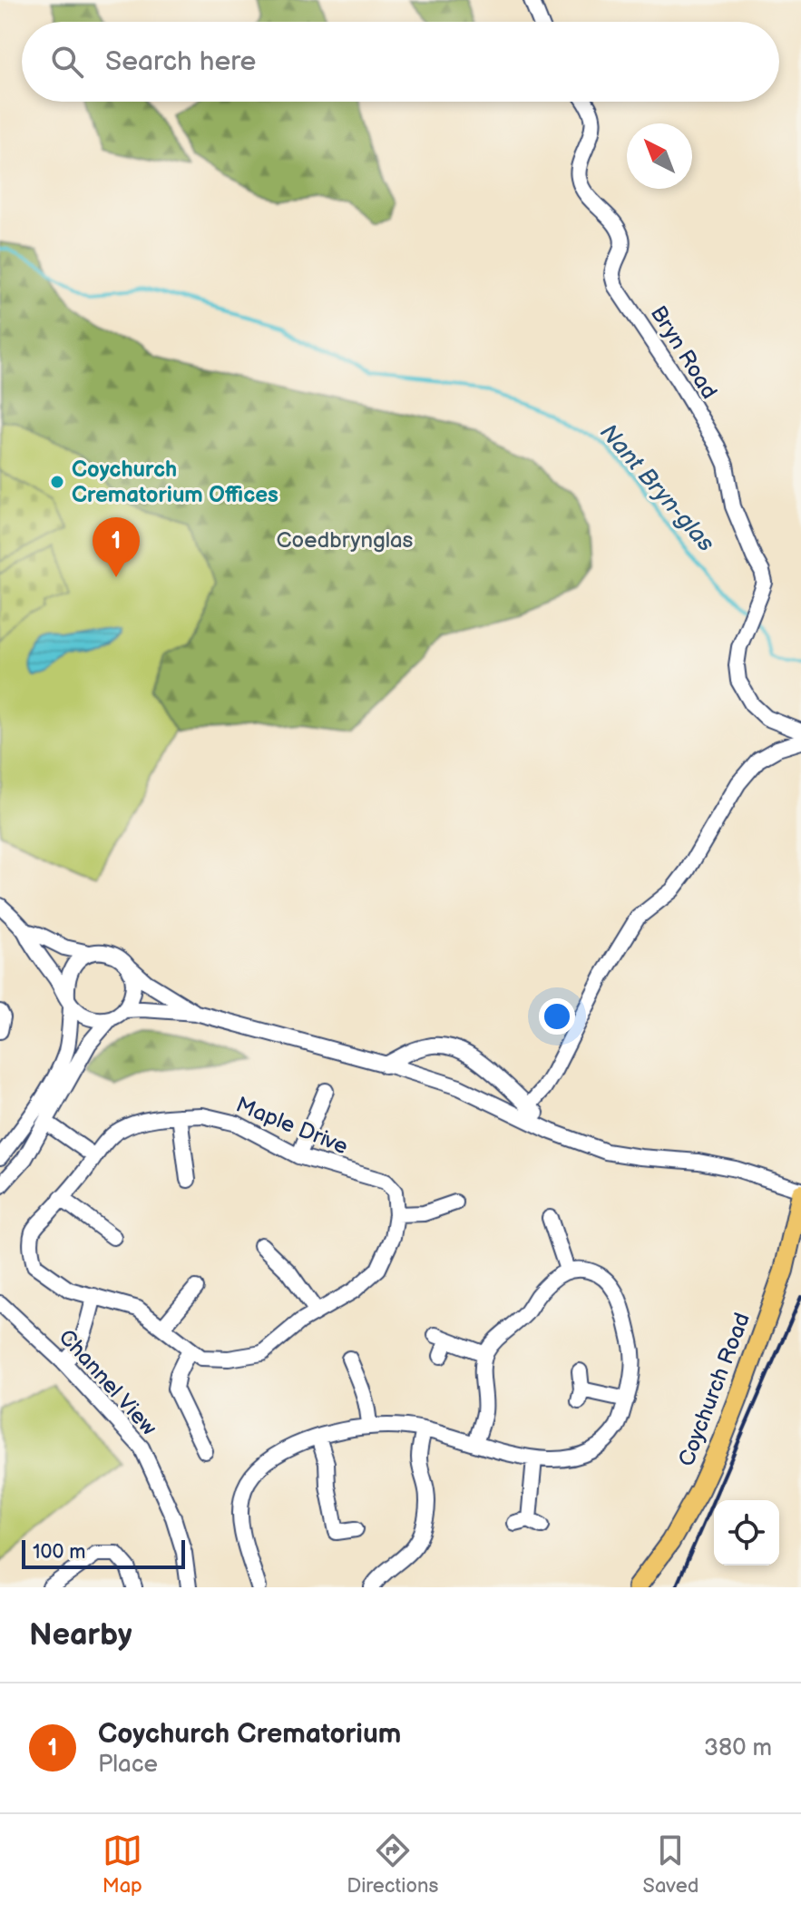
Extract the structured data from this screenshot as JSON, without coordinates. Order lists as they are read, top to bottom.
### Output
{
  "streets": {
    "main road": ["Coychurch Road"],
    "street": ["Bryn Road", "Maple Drive", "Channel View"]
  },
  "water": ["Nant Bryn-glas"],
  "parks": ["Coedbrynglas"],
  "places": ["Coychurch Crematorium Offices"],
  "scale_bar": "100 m",
  "north": "top left",
  "page": {
    "search": "Search here",
    "pins": "1",
    "scale": "100 m",
    "heading": "Nearby",
    "list": [
      {
        "mark": "1",
        "name": "Coychurch Crematorium",
        "note": "Place",
        "value": "380 m"
      }
    ],
    "nav": ["Map", "Directions", "Saved"]
  }
}
